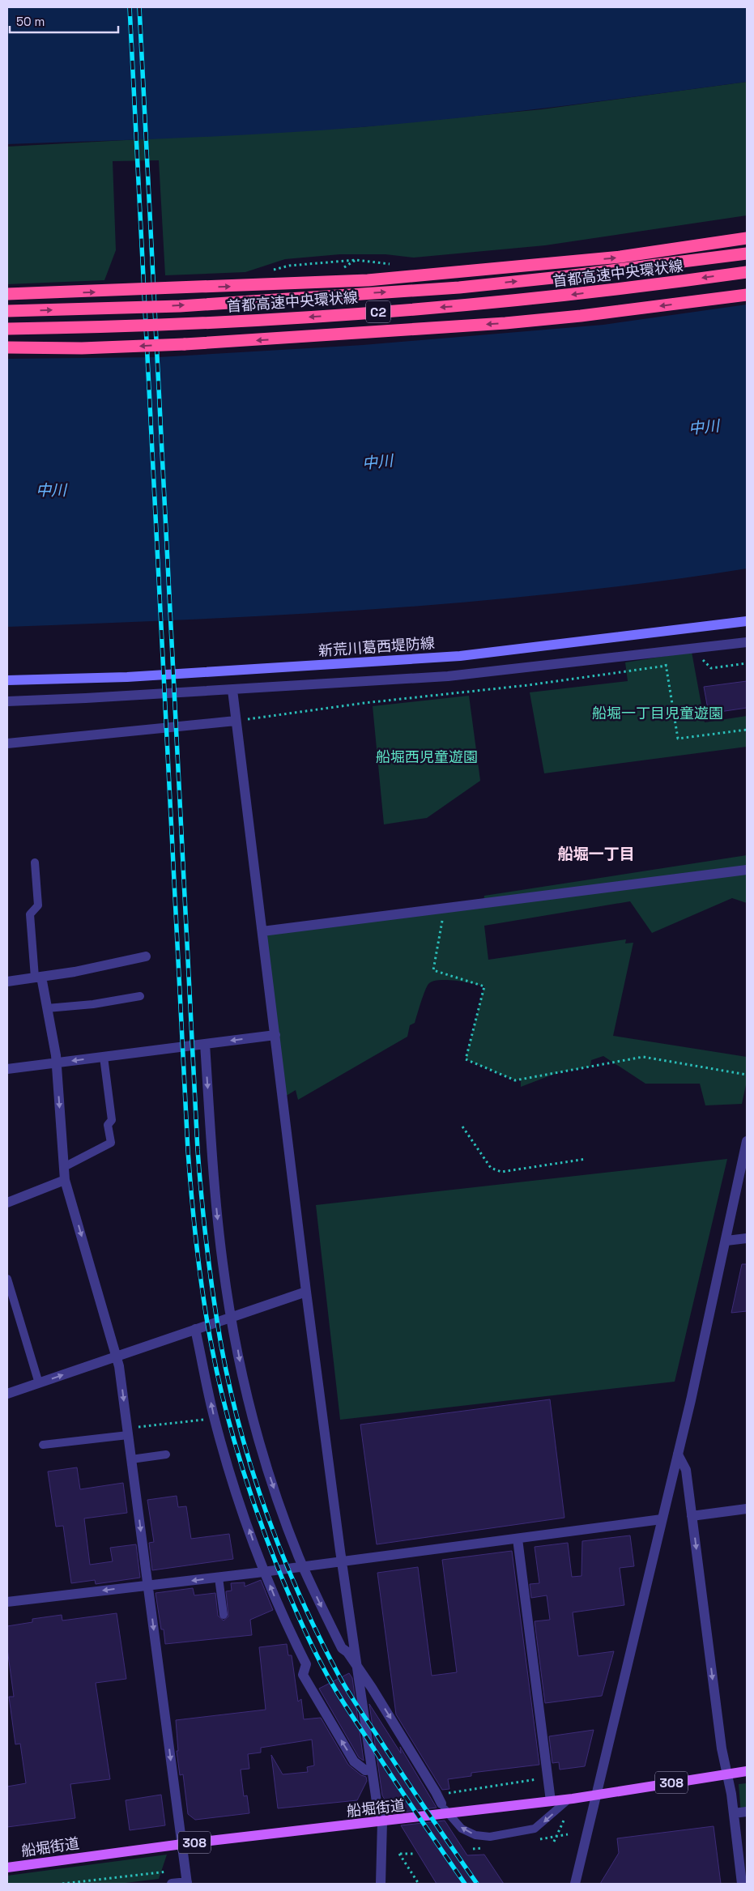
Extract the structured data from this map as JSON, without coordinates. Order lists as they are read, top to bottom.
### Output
{
  "streets": {
    "highway": ["首都高速中央環状線", "C2"],
    "main road": ["新荒川葛西堤防線", "308", "船堀街道"]
  },
  "districts": ["船堀一丁目"],
  "water": ["中川"],
  "parks": ["船堀一丁目児童遊園", "船堀西児童遊園"],
  "scale_bar": "50 m"
}
